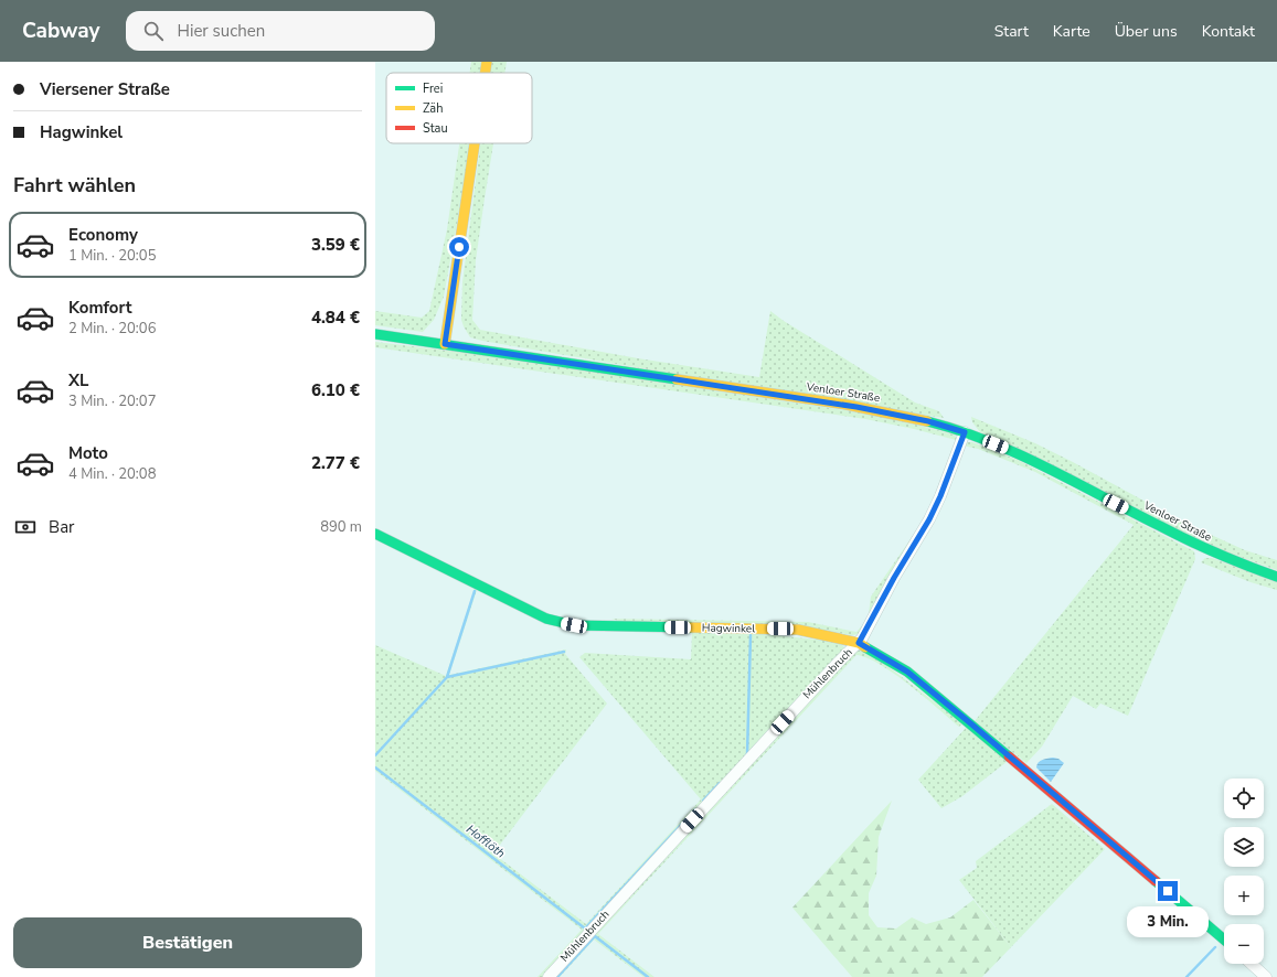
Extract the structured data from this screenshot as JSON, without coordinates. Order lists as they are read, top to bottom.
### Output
{
  "streets": {
    "street": ["Venloer Straße", "Hagwinkel", "Mühlenbruch"]
  },
  "crossings": [
    ["Venloer Straße", "Mühlenbruch"],
    ["Hagwinkel", "Mühlenbruch"]
  ],
  "water": ["Hofflöth"],
  "legend": ["Frei", "Zäh", "Stau"],
  "page": {
    "header": "Cabway",
    "search": "Hier suchen",
    "nav": [
      "Start",
      "Karte",
      "Über uns",
      "Kontakt"
    ],
    "banner": ["Viersener Straße", "Hagwinkel"],
    "heading": "Fahrt wählen",
    "list": [
      {
        "name": "Economy",
        "note": "1 Min. · 20:05",
        "value": "3.59 €"
      },
      {
        "name": "Komfort",
        "note": "2 Min. · 20:06",
        "value": "4.84 €"
      },
      {
        "name": "XL",
        "note": "3 Min. · 20:07",
        "value": "6.10 €"
      },
      {
        "name": "Moto",
        "note": "4 Min. · 20:08",
        "value": "2.77 €"
      }
    ],
    "pay": ["Bar", "890 m"],
    "map_buttons": ["+", "−"],
    "bubble": "3 Min.",
    "buttons": "Bestätigen"
  }
}
